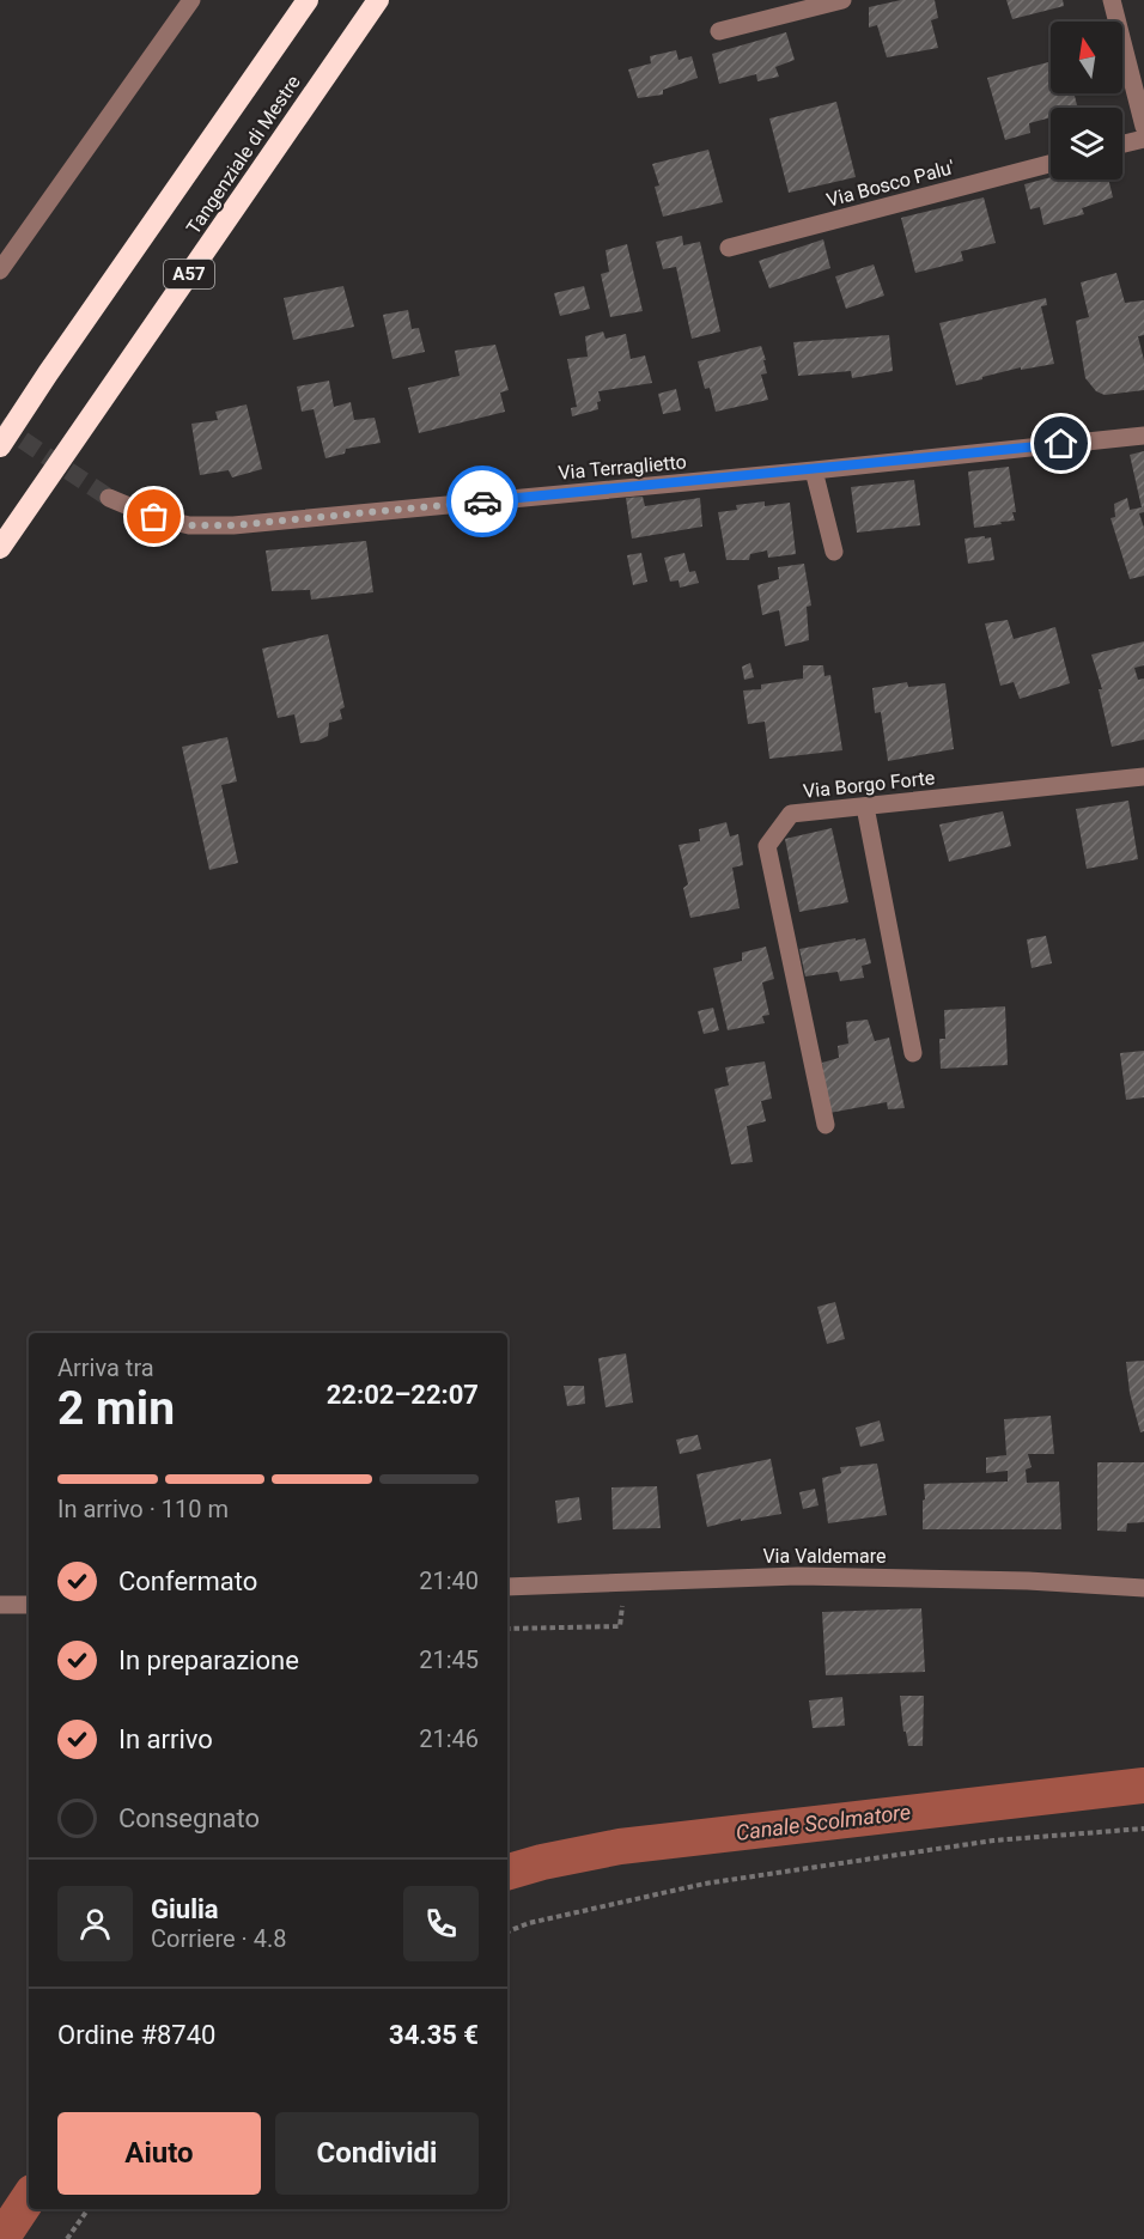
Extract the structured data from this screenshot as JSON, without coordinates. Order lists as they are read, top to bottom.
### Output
{
  "streets": {
    "highway": ["Tangenziale di Mestre", "A57"],
    "street": [
      "Via Bosco Palu'",
      "Via Terraglietto",
      "Via Borgo Forte",
      "Via Valdemare"
    ]
  },
  "water": ["Canale Scolmatore"],
  "north": "top",
  "page": {
    "heading": ["2 min", "Arriva tra", "22:02–22:07"],
    "panel": [
      "Giulia",
      "Corriere · 4.8",
      "Ordine #8740",
      "34.35 €"
    ],
    "bar": "In arrivo · 110 m",
    "list": [
      ["Confermato", "21:40"],
      ["In preparazione", "21:45"],
      ["In arrivo", "21:46"],
      "Consegnato"
    ],
    "buttons": ["Aiuto", "Condividi"]
  }
}
